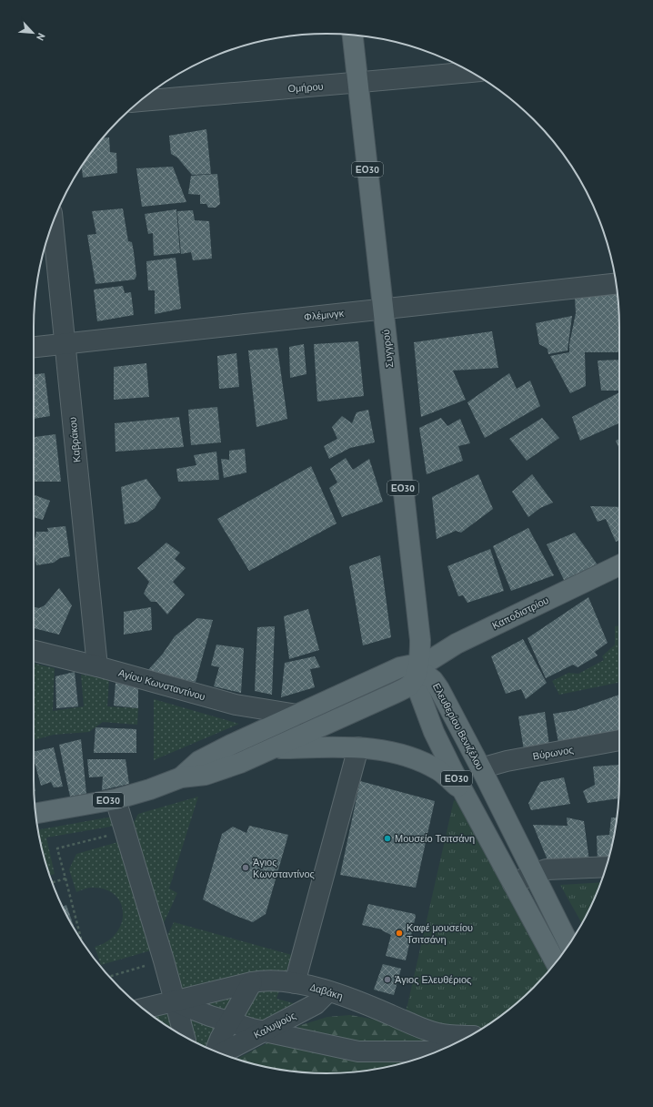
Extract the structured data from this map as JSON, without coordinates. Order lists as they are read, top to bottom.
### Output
{
  "streets": {
    "main road": [
      "ΕΟ30",
      "Συγγρού",
      "Καποδιστρίου",
      "Ελευθερίου Βενιζέλου"
    ],
    "street": [
      "Ομήρου",
      "Φλέμινγκ",
      "Καβράκου",
      "Αγίου Κωνσταντίνου",
      "Βύρωνος",
      "Δαβάκη",
      "Καλυψούς"
    ]
  },
  "crossings": [
    ["Ομήρου", "Συγγρού"],
    ["ΕΟ30", "Συγγρού"],
    ["ΕΟ30", "Καποδιστρίου"],
    ["ΕΟ30", "Αγίου Κωνσταντίνου"],
    ["ΕΟ30", "Ελευθερίου Βενιζέλου"],
    ["Φλέμινγκ", "Συγγρού"],
    ["Φλέμινγκ", "Καβράκου"],
    ["Συγγρού", "Καποδιστρίου"],
    ["Συγγρού", "Ελευθερίου Βενιζέλου"],
    ["Καβράκου", "Αγίου Κωνσταντίνου"],
    ["Καποδιστρίου", "Ελευθερίου Βενιζέλου"],
    ["Ελευθερίου Βενιζέλου", "Βύρωνος"],
    ["Δαβάκη", "Καλυψούς"]
  ],
  "places": [
    "Μουσείο Τσιτσάνη",
    "Άγιος Κωνσταντίνος",
    "Καφέ μουσείου Τσιτσάνη",
    "Άγιος Ελευθέριος"
  ],
  "north": "bottom right"
}
